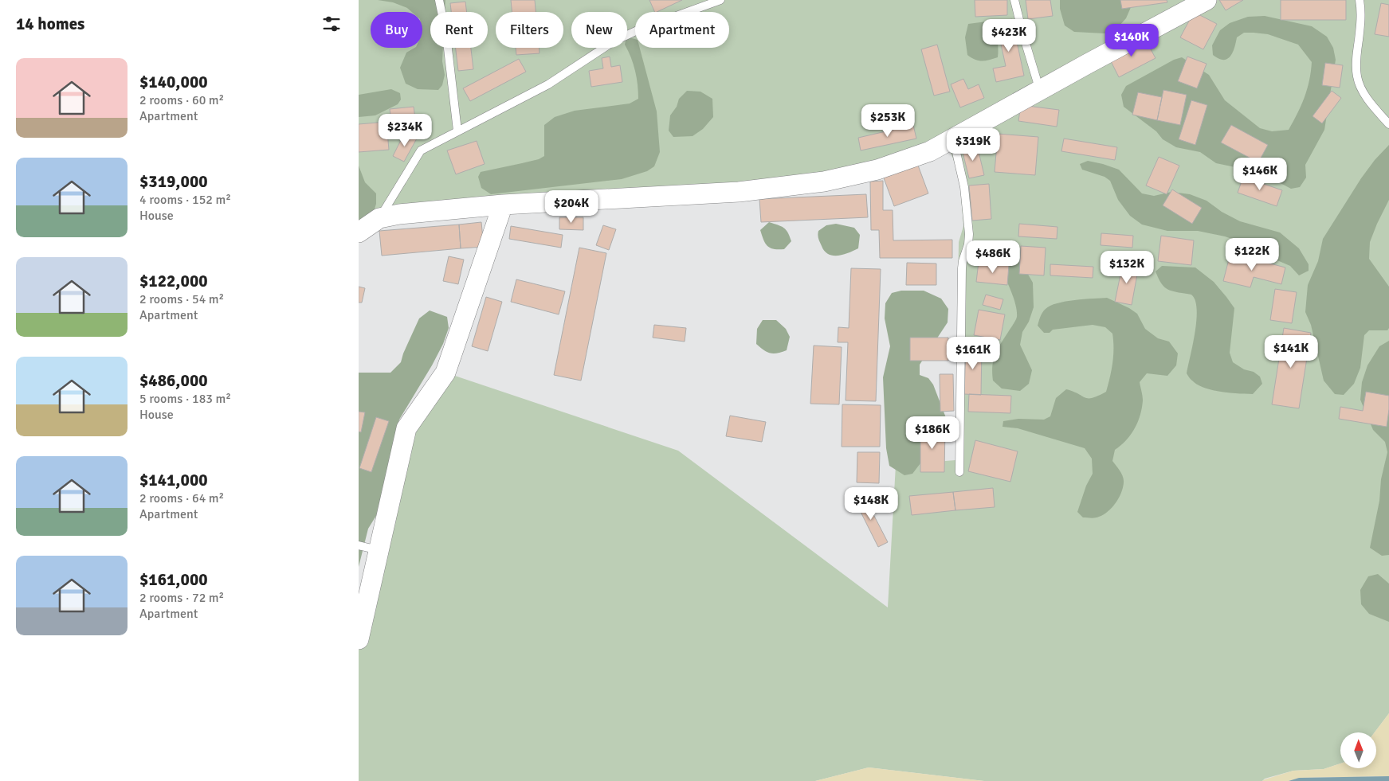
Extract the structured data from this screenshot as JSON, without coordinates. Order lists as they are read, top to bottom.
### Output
{
  "north": "top",
  "page": {
    "heading": "14 homes",
    "chip": [
      "Buy",
      "Rent",
      "Filters",
      "New",
      "Apartment"
    ],
    "price": [
      "$423K",
      "$140K",
      "$253K",
      "$234K",
      "$319K",
      "$146K",
      "$204K",
      "$122K",
      "$486K",
      "$132K",
      "$141K",
      "$161K",
      "$186K",
      "$148K"
    ],
    "list": [
      {
        "name": "$140,000",
        "note": "2 rooms · 60 m² · Apartment"
      },
      {
        "name": "$319,000",
        "note": "4 rooms · 152 m² · House"
      },
      {
        "name": "$122,000",
        "note": "2 rooms · 54 m² · Apartment"
      },
      {
        "name": "$486,000",
        "note": "5 rooms · 183 m² · House"
      },
      {
        "name": "$141,000",
        "note": "2 rooms · 64 m² · Apartment"
      },
      {
        "name": "$161,000",
        "note": "2 rooms · 72 m² · Apartment"
      }
    ]
  }
}
